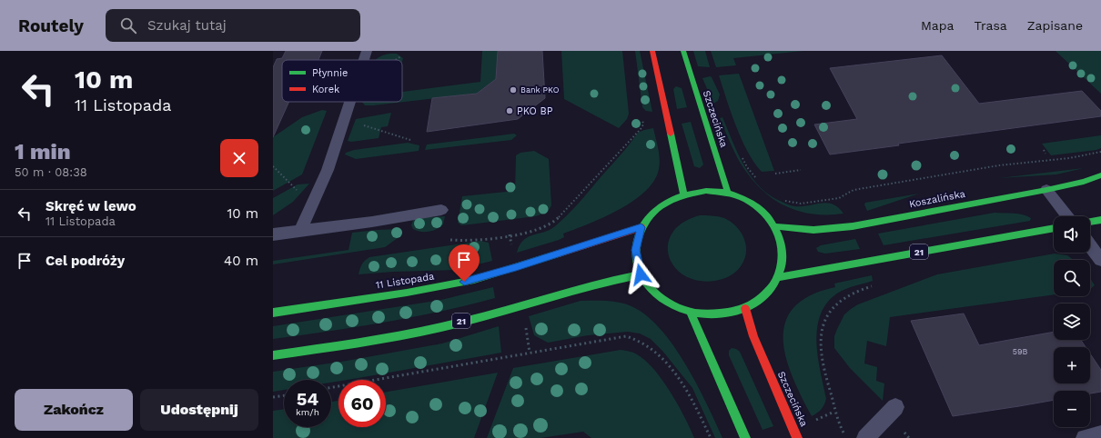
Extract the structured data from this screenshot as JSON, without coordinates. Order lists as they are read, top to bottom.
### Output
{
  "streets": {
    "main road": [
      "Szczecińska",
      "Koszalińska",
      "21",
      "11 Listopada"
    ]
  },
  "places": ["Bank PKO", "PKO BP"],
  "house_numbers": ["59B"],
  "legend": ["Płynnie", "Korek"],
  "page": {
    "header": "Routely",
    "search": "Szukaj tutaj",
    "nav": ["Mapa", "Trasa", "Zapisane"],
    "turn": ["10 m", "11 Listopada"],
    "heading": ["1 min", "50 m · 08:38"],
    "list": [
      {
        "name": "Skręć w lewo",
        "note": "11 Listopada",
        "value": "10 m"
      },
      {
        "name": "Cel podróży",
        "value": "40 m"
      }
    ],
    "map_buttons": ["+", "−"],
    "speed": "54 km/h",
    "limit": "60",
    "buttons": ["Zakończ", "Udostępnij"]
  }
}
